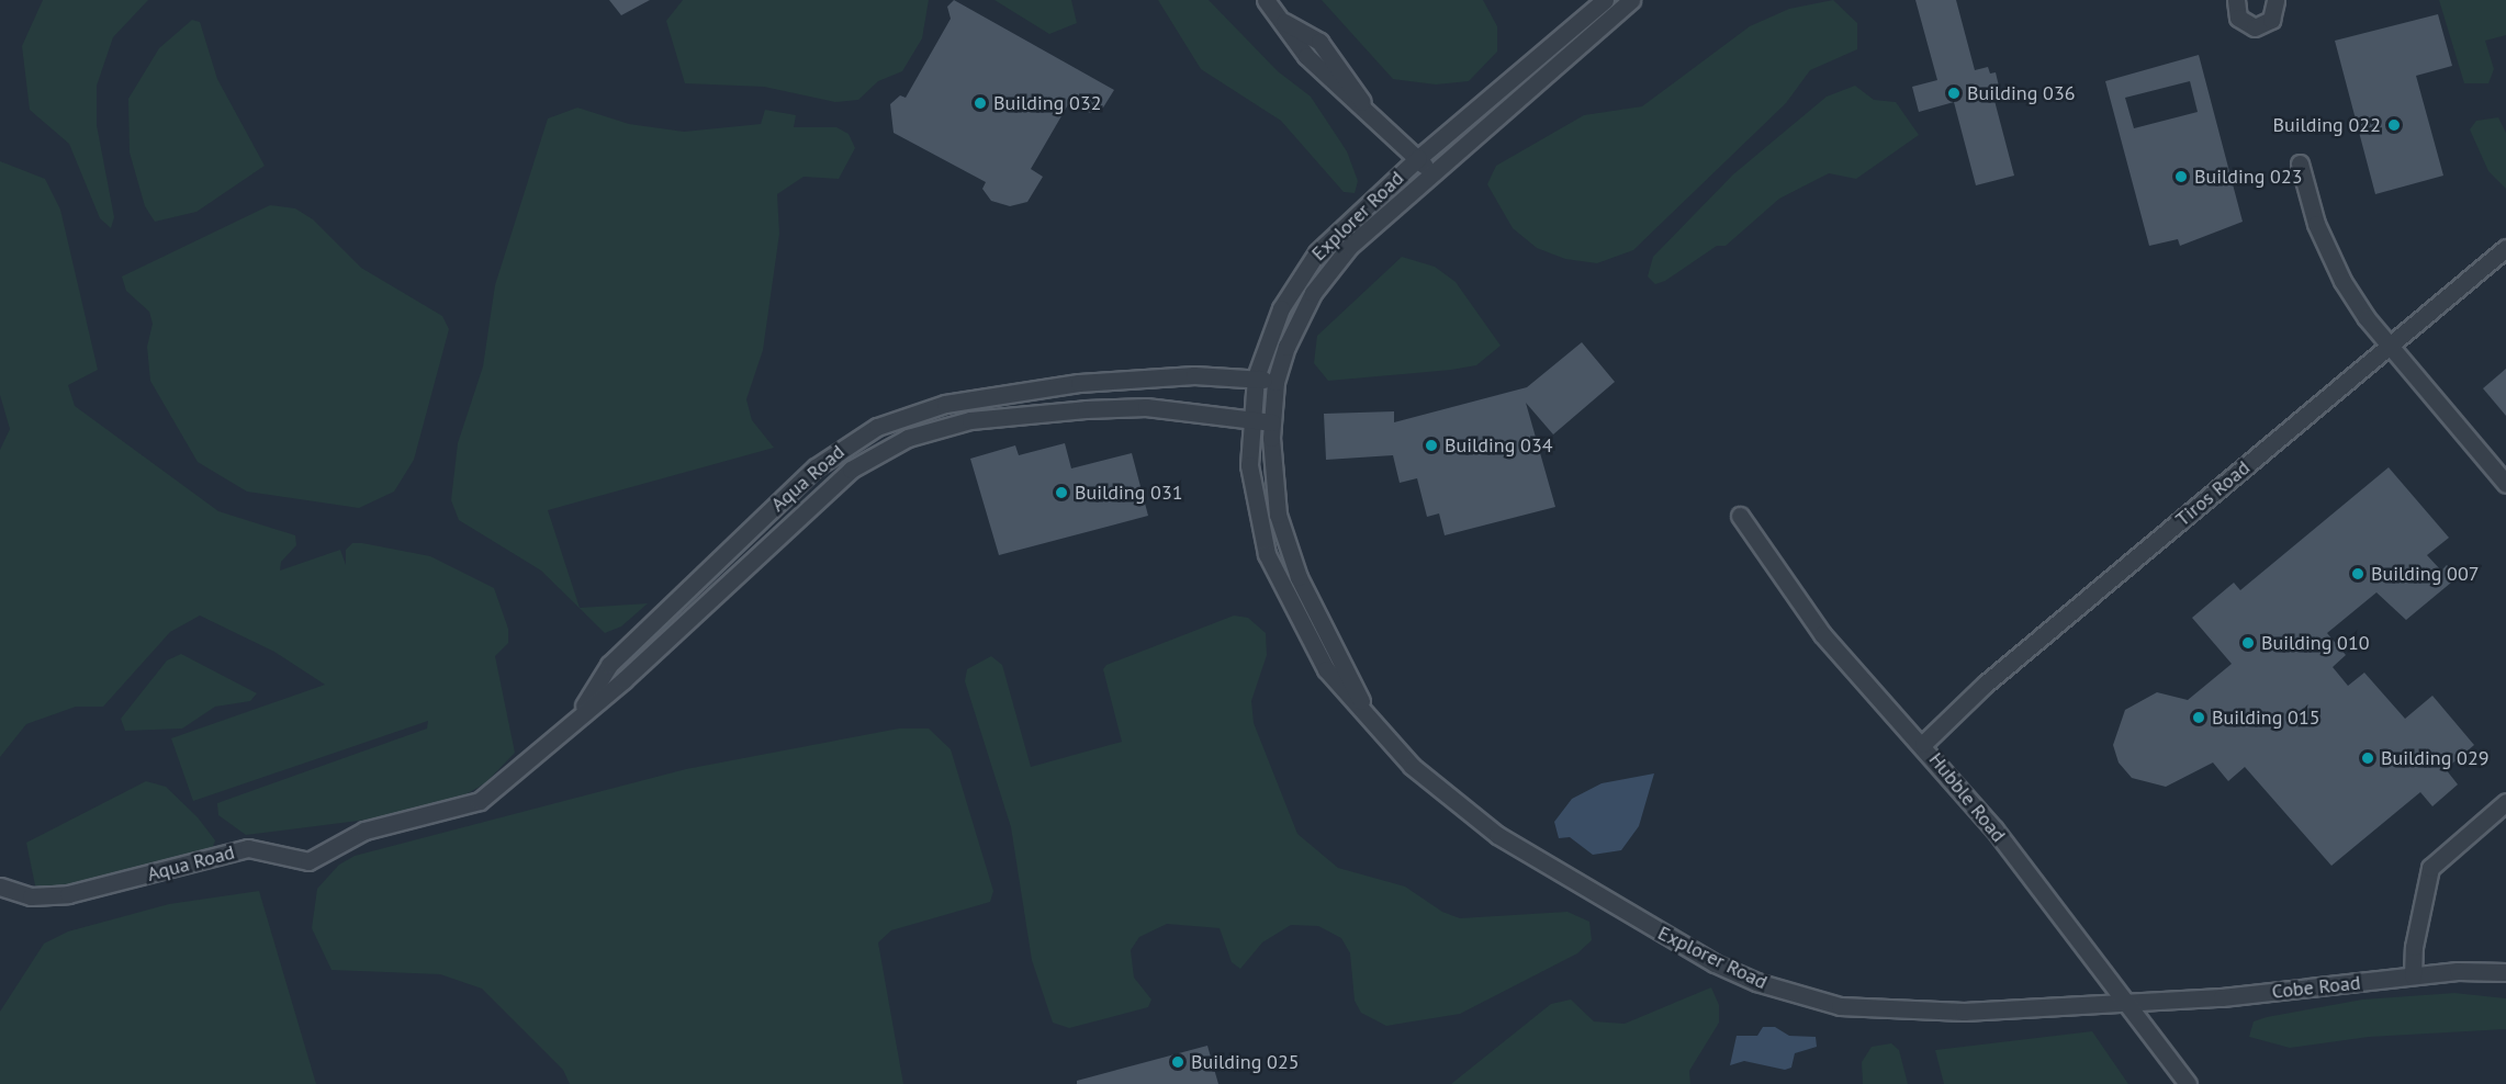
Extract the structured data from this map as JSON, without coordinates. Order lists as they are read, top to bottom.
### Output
{
  "streets": {
    "street": [
      "Explorer Road",
      "Aqua Road",
      "Tiros Road",
      "Hubble Road",
      "Cobe Road"
    ]
  },
  "crossings": [
    ["Explorer Road", "Aqua Road"],
    ["Explorer Road", "Hubble Road"],
    ["Explorer Road", "Cobe Road"],
    ["Tiros Road", "Hubble Road"],
    ["Hubble Road", "Cobe Road"]
  ],
  "places": [
    "Building 036",
    "Building 032",
    "Building 022",
    "Building 023",
    "Building 034",
    "Building 031",
    "Building 007",
    "Building 010",
    "Building 015",
    "Building 029",
    "Building 025"
  ]
}
